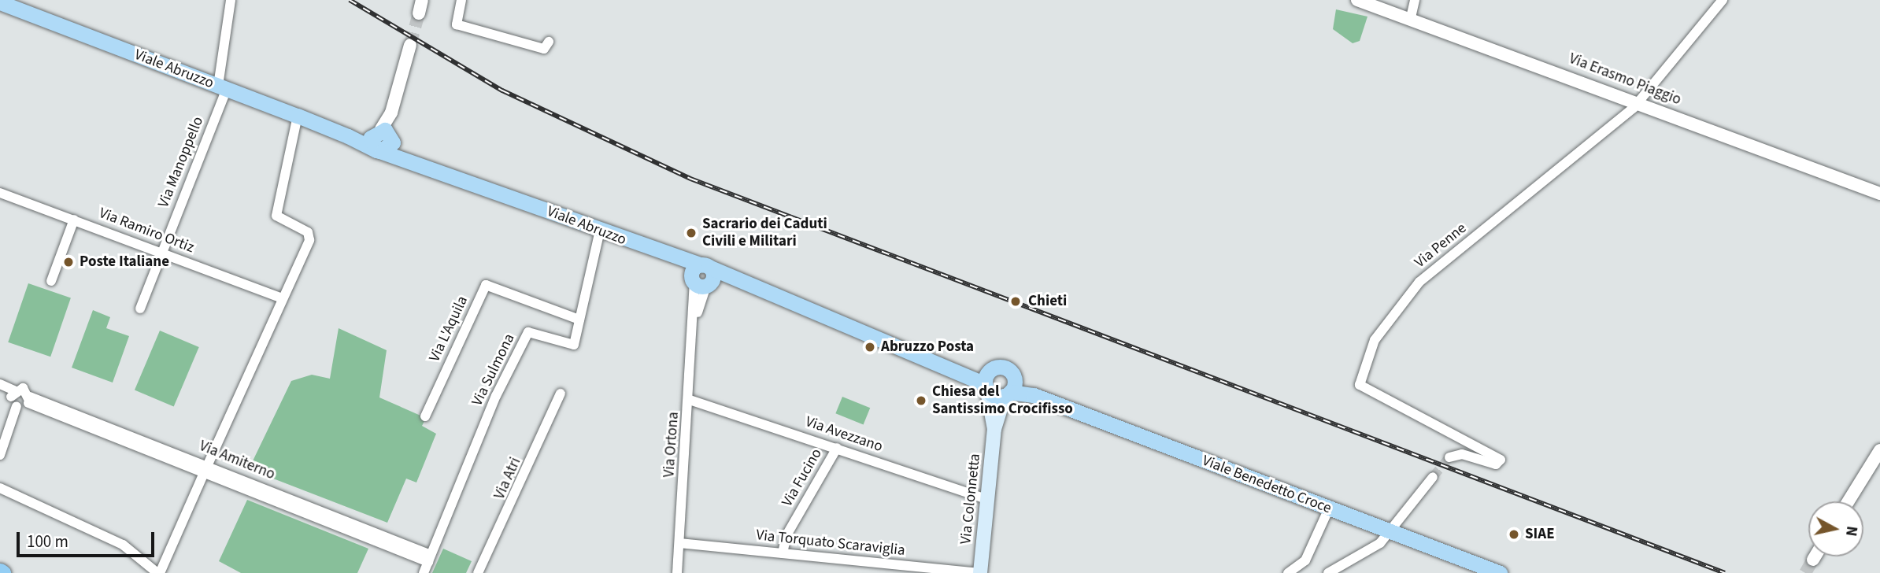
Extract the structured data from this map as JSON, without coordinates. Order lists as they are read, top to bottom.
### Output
{
  "streets": {
    "main road": ["Viale Abruzzo", "Viale Benedetto Croce", "Via Colonnetta"],
    "street": [
      "Via Erasmo Piaggio",
      "Via Manoppello",
      "Via Ramiro Ortiz",
      "Via Penne",
      "Via L'Aquila",
      "Via Sulmona",
      "Via Avezzano",
      "Via Ortona",
      "Via Amiterno",
      "Via Fucino",
      "Via Atri",
      "Via Torquato Scaraviglia"
    ]
  },
  "crossings": [
    ["Viale Abruzzo", "Via Manoppello"],
    ["Viale Abruzzo", "Via Sulmona"],
    ["Viale Abruzzo", "Via Ortona"],
    ["Via Erasmo Piaggio", "Via Penne"],
    ["Via Manoppello", "Via Ramiro Ortiz"],
    ["Via L'Aquila", "Via Sulmona"],
    ["Via Sulmona", "Via Amiterno"],
    ["Via Avezzano", "Via Ortona"],
    ["Via Avezzano", "Via Fucino"],
    ["Via Avezzano", "Via Colonnetta"],
    ["Via Ortona", "Via Torquato Scaraviglia"],
    ["Via Fucino", "Via Torquato Scaraviglia"],
    ["Via Colonnetta", "Via Torquato Scaraviglia"]
  ],
  "places": [
    "Sacrario dei Caduti Civili e Militari",
    "Poste Italiane",
    "Chieti",
    "Abruzzo Posta",
    "Chiesa del Santissimo Crocifisso",
    "SIAE"
  ],
  "scale_bar": "100 m",
  "north": "right"
}
